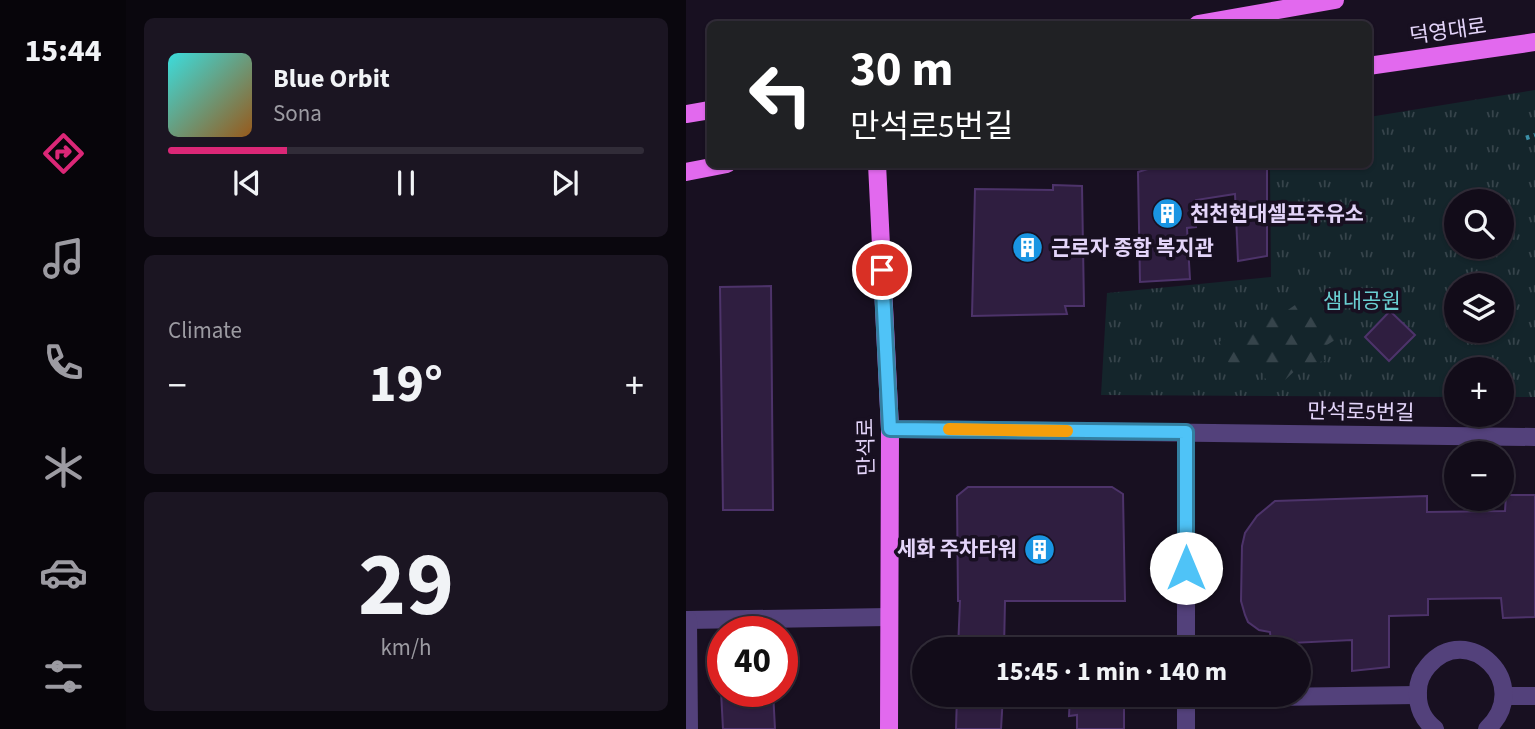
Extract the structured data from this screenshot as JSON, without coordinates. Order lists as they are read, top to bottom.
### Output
{
  "streets": {
    "main road": ["덕영대로", "만석로"],
    "street": ["만석로5번길"]
  },
  "crossings": [
    ["만석로5번길", "만석로"]
  ],
  "parks": ["샘내공원"],
  "places": {
    "building": ["천천현대셀프주유소", "근로자 종합 복지관", "세화 주차타워"]
  },
  "page": {
    "tabs": "15:44",
    "turn": ["30 m", "만석로5번길"],
    "song": ["Blue Orbit", "Sona"],
    "map_buttons": ["+", "−"],
    "tile": [
      "Climate",
      ["29", "km/h"]
    ],
    "heat": ["−", "19°", "+"],
    "limit": "40",
    "trip": "15:45 · 1 min · 140 m"
  }
}
